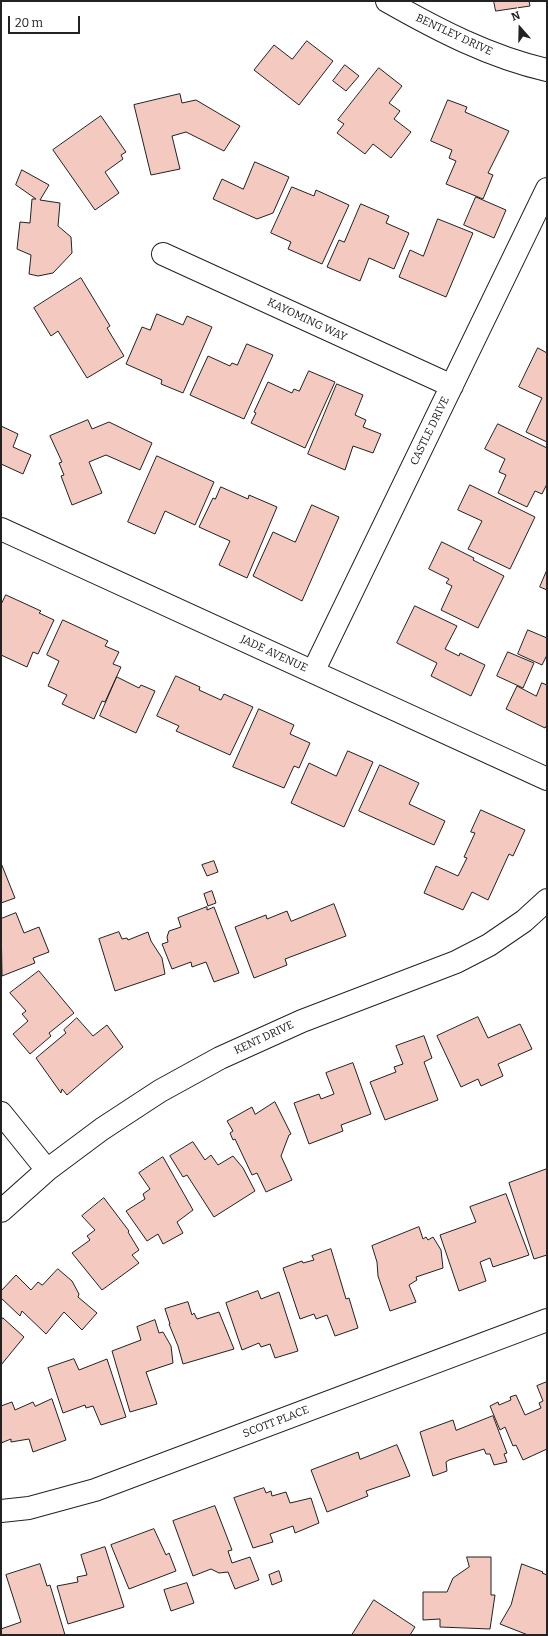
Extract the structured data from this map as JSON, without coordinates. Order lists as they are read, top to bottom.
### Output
{
  "streets": {
    "street": [
      "BENTLEY DRIVE",
      "KAYOMING WAY",
      "CASTLE DRIVE",
      "JADE AVENUE",
      "KENT DRIVE",
      "SCOTT PLACE"
    ]
  },
  "crossings": [
    ["KAYOMING WAY", "CASTLE DRIVE"],
    ["CASTLE DRIVE", "JADE AVENUE"]
  ],
  "scale_bar": "20 m",
  "north": "top"
}
